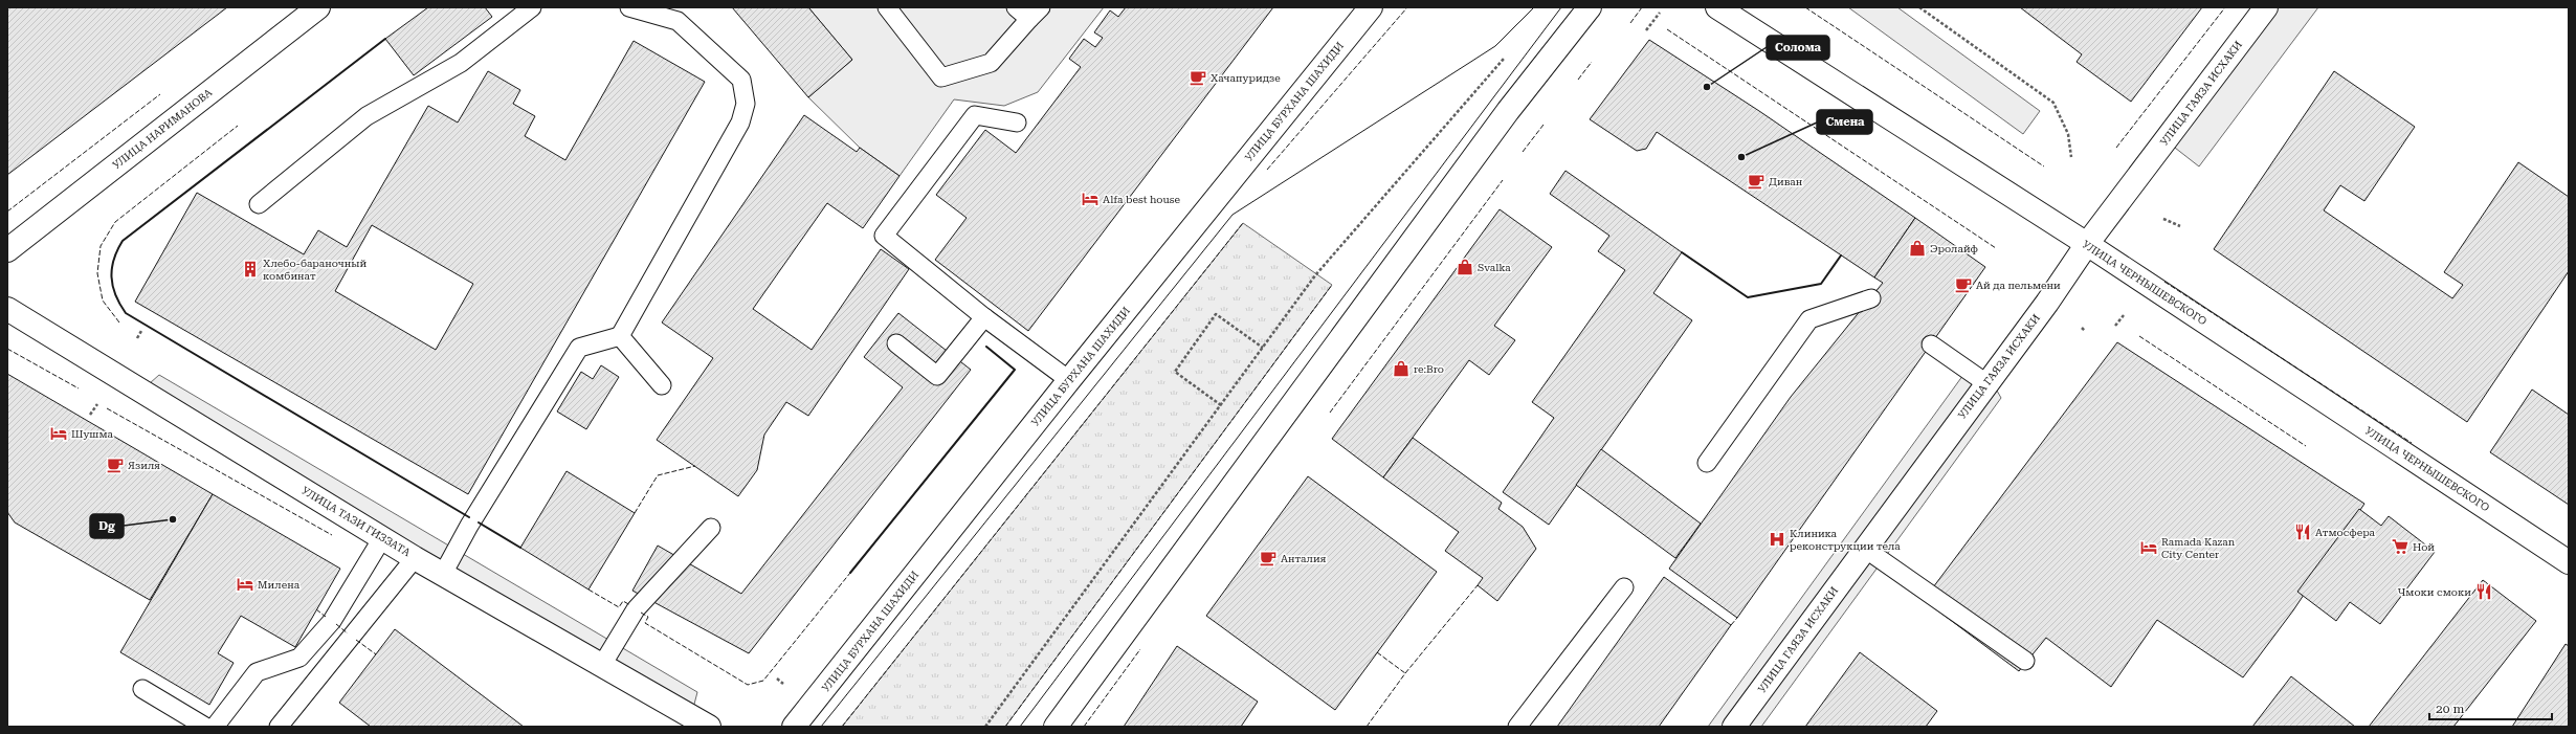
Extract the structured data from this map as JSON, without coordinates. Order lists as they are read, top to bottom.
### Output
{
  "streets": {
    "street": [
      "УЛИЦА ГАЯЗА ИСХАКИ",
      "УЛИЦА БУРХАНА ШАХИДИ",
      "УЛИЦА НАРИМАНОВА",
      "УЛИЦА ЧЕРНЫШЕВСКОГО",
      "УЛИЦА ТАЗИ ГИЗЗАТА"
    ]
  },
  "crossings": [
    ["УЛИЦА ГАЯЗА ИСХАКИ", "УЛИЦА ЧЕРНЫШЕВСКОГО"]
  ],
  "places": {
    "cafe": [
      "Хачапуридзе",
      "Диван",
      "Ай да пельмени",
      "Язиля",
      "Анталия"
    ],
    "other": ["Солома", "Смена", "Dg"],
    "hotel": [
      "Alfa best house",
      "Шушма",
      "Ramada Kazan City Center",
      "Милена"
    ],
    "shop": ["Эролайф", "Svalka", "re:Bro"],
    "building": ["Хлебо-бараночный комбинат"],
    "restaurant": ["Атмосфера", "Чмоки смоки"],
    "hospital": ["Клиника реконструкции тела"],
    "supermarket": ["Ной"]
  },
  "scale_bar": "20 m"
}
